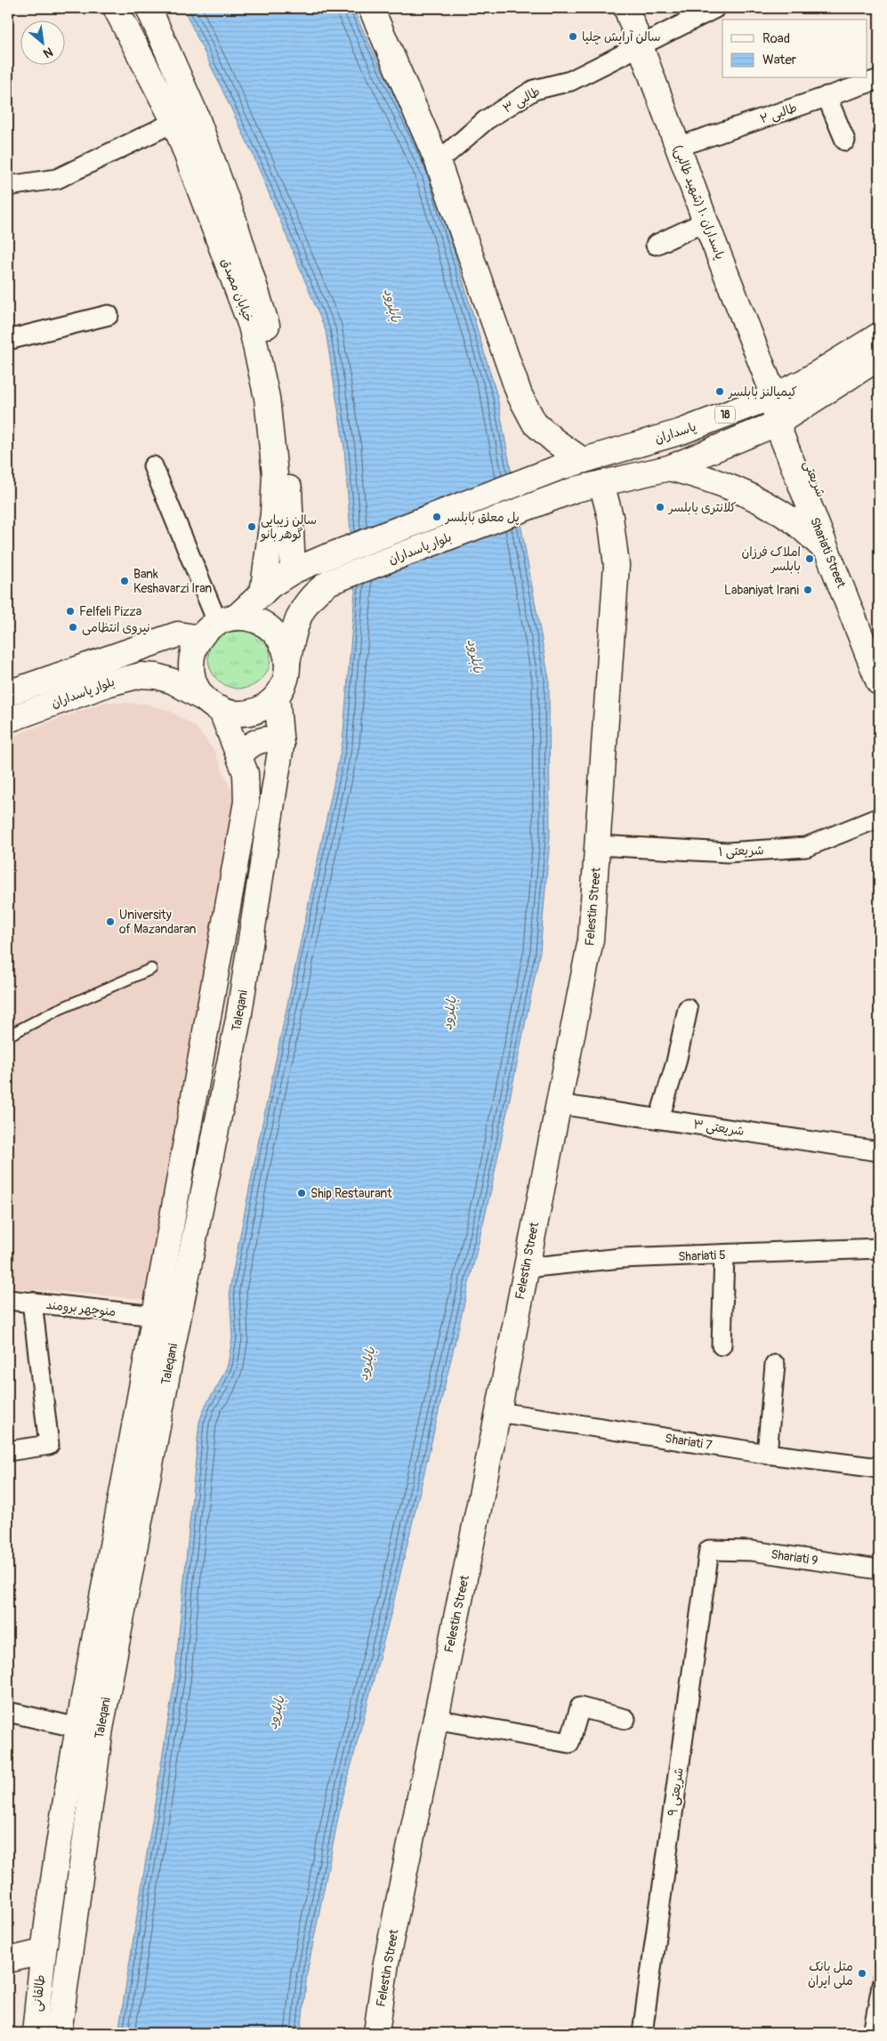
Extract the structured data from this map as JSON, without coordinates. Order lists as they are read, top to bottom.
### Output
{
  "streets": {
    "main road": [
      "پاسداران ۱۰ (شهید طالبی)",
      "خیابان مصدق",
      "18",
      "پاسداران",
      "شریعتی",
      "بلوار پاسداران",
      "Shariati Street",
      "Felestin Street",
      "Taleqani",
      "طالقانی"
    ],
    "street": [
      "طالبی ۳",
      "طالبی ۲",
      "شریعتی ۱",
      "شریعتی ۳",
      "Shariati 5",
      "منوچهر برومند",
      "Shariati 7",
      "شریعتی ۹"
    ]
  },
  "crossings": [
    ["طالبی ۳", "پاسداران ۱۰ (شهید طالبی)"],
    ["طالبی ۲", "پاسداران ۱۰ (شهید طالبی)"],
    ["پاسداران ۱۰ (شهید طالبی)", "پاسداران"],
    ["خیابان مصدق", "بلوار پاسداران"],
    ["18", "شریعتی"],
    ["18", "بلوار پاسداران"],
    ["18", "Shariati Street"],
    ["18", "Felestin Street"],
    ["پاسداران", "بلوار پاسداران"],
    ["شریعتی", "Shariati Street"],
    ["بلوار پاسداران", "Felestin Street"],
    ["بلوار پاسداران", "Taleqani"],
    ["شریعتی ۱", "Felestin Street"],
    ["Felestin Street", "شریعتی ۳"],
    ["Felestin Street", "Shariati 5"],
    ["Felestin Street", "Shariati 7"],
    ["Taleqani", "منوچهر برومند"],
    ["Taleqani", "طالقانی"]
  ],
  "water": ["بابلرود"],
  "places": [
    "سالن آرایش چلیا",
    "کیمیالنز بابلسر",
    "کلانتری بابلسر",
    "پل معلق بابلسر",
    "سالن زیبایی گوهر بانو",
    "املاک فرزان بابلسر",
    "Bank Keshavarzi Iran",
    "Labaniyat Irani",
    "Felfeli Pizza",
    "نیروی انتظامی",
    "University of Mazandaran",
    "Ship Restaurant",
    "متل بانک ملی ایران"
  ],
  "legend": ["Road", "Water"],
  "north": "bottom right"
}
